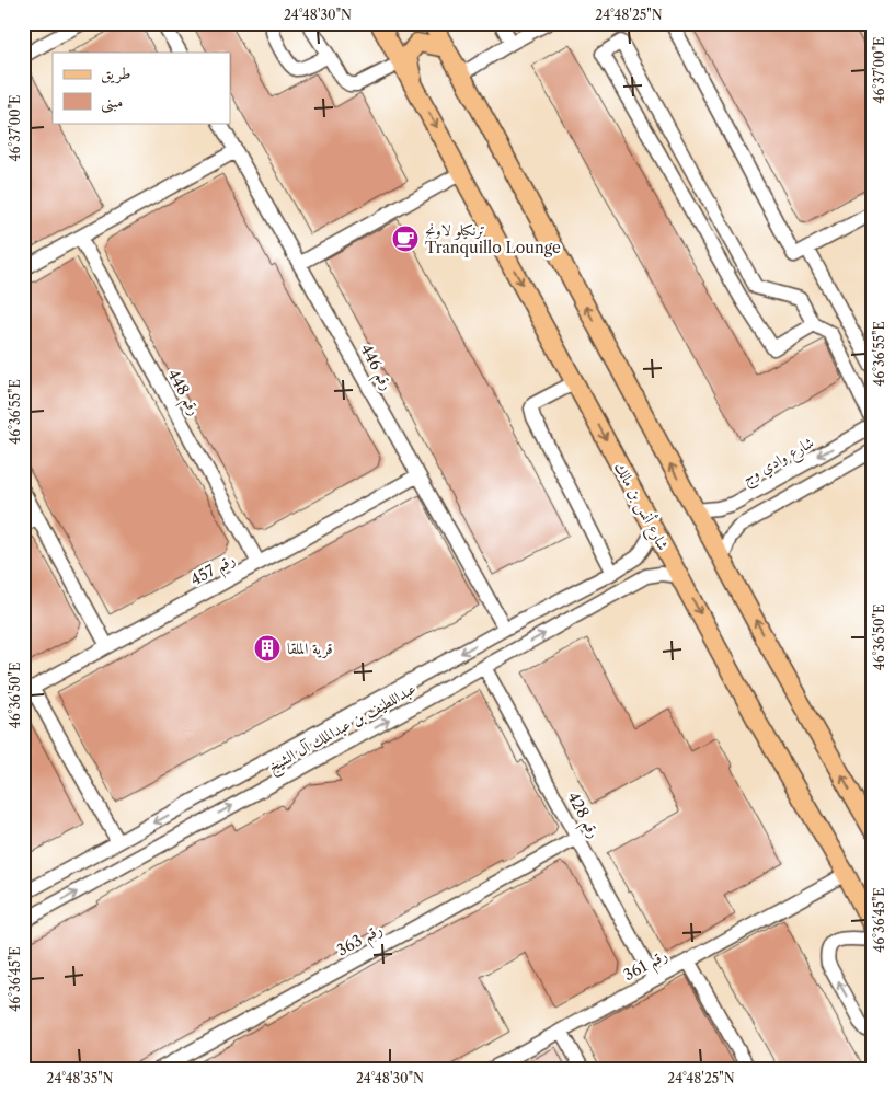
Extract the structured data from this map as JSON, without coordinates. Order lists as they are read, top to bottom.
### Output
{
  "streets": {
    "main road": ["شارع أنس بن مالك"],
    "street": [
      "رقم 446",
      "رقم 448",
      "شارع وادي وج",
      "رقم 457",
      "عبداللطيف بن عبدالملك آل الشيخ",
      "رقم 428",
      "رقم 363",
      "رقم 361"
    ]
  },
  "crossings": [
    ["رقم 446", "رقم 457"],
    ["رقم 446", "عبداللطيف بن عبدالملك آل الشيخ"],
    ["رقم 448", "رقم 457"],
    ["شارع أنس بن مالك", "عبداللطيف بن عبدالملك آل الشيخ"],
    ["شارع أنس بن مالك", "رقم 361"],
    ["عبداللطيف بن عبدالملك آل الشيخ", "رقم 428"],
    ["رقم 428", "رقم 363"],
    ["رقم 428", "رقم 361"]
  ],
  "places": {
    "cafe": ["ترنكيلو لاونج Tranquillo Lounge"],
    "building": ["قرية الملقا"]
  },
  "legend": ["طريق", "مبنى"],
  "coordinates": [
    "24°48'30\"N",
    "24°48'25\"N",
    "46°37'00\"E",
    "46°36'55\"E",
    "46°36'50\"E",
    "46°36'45\"E",
    "24°48'35\"N"
  ]
}
